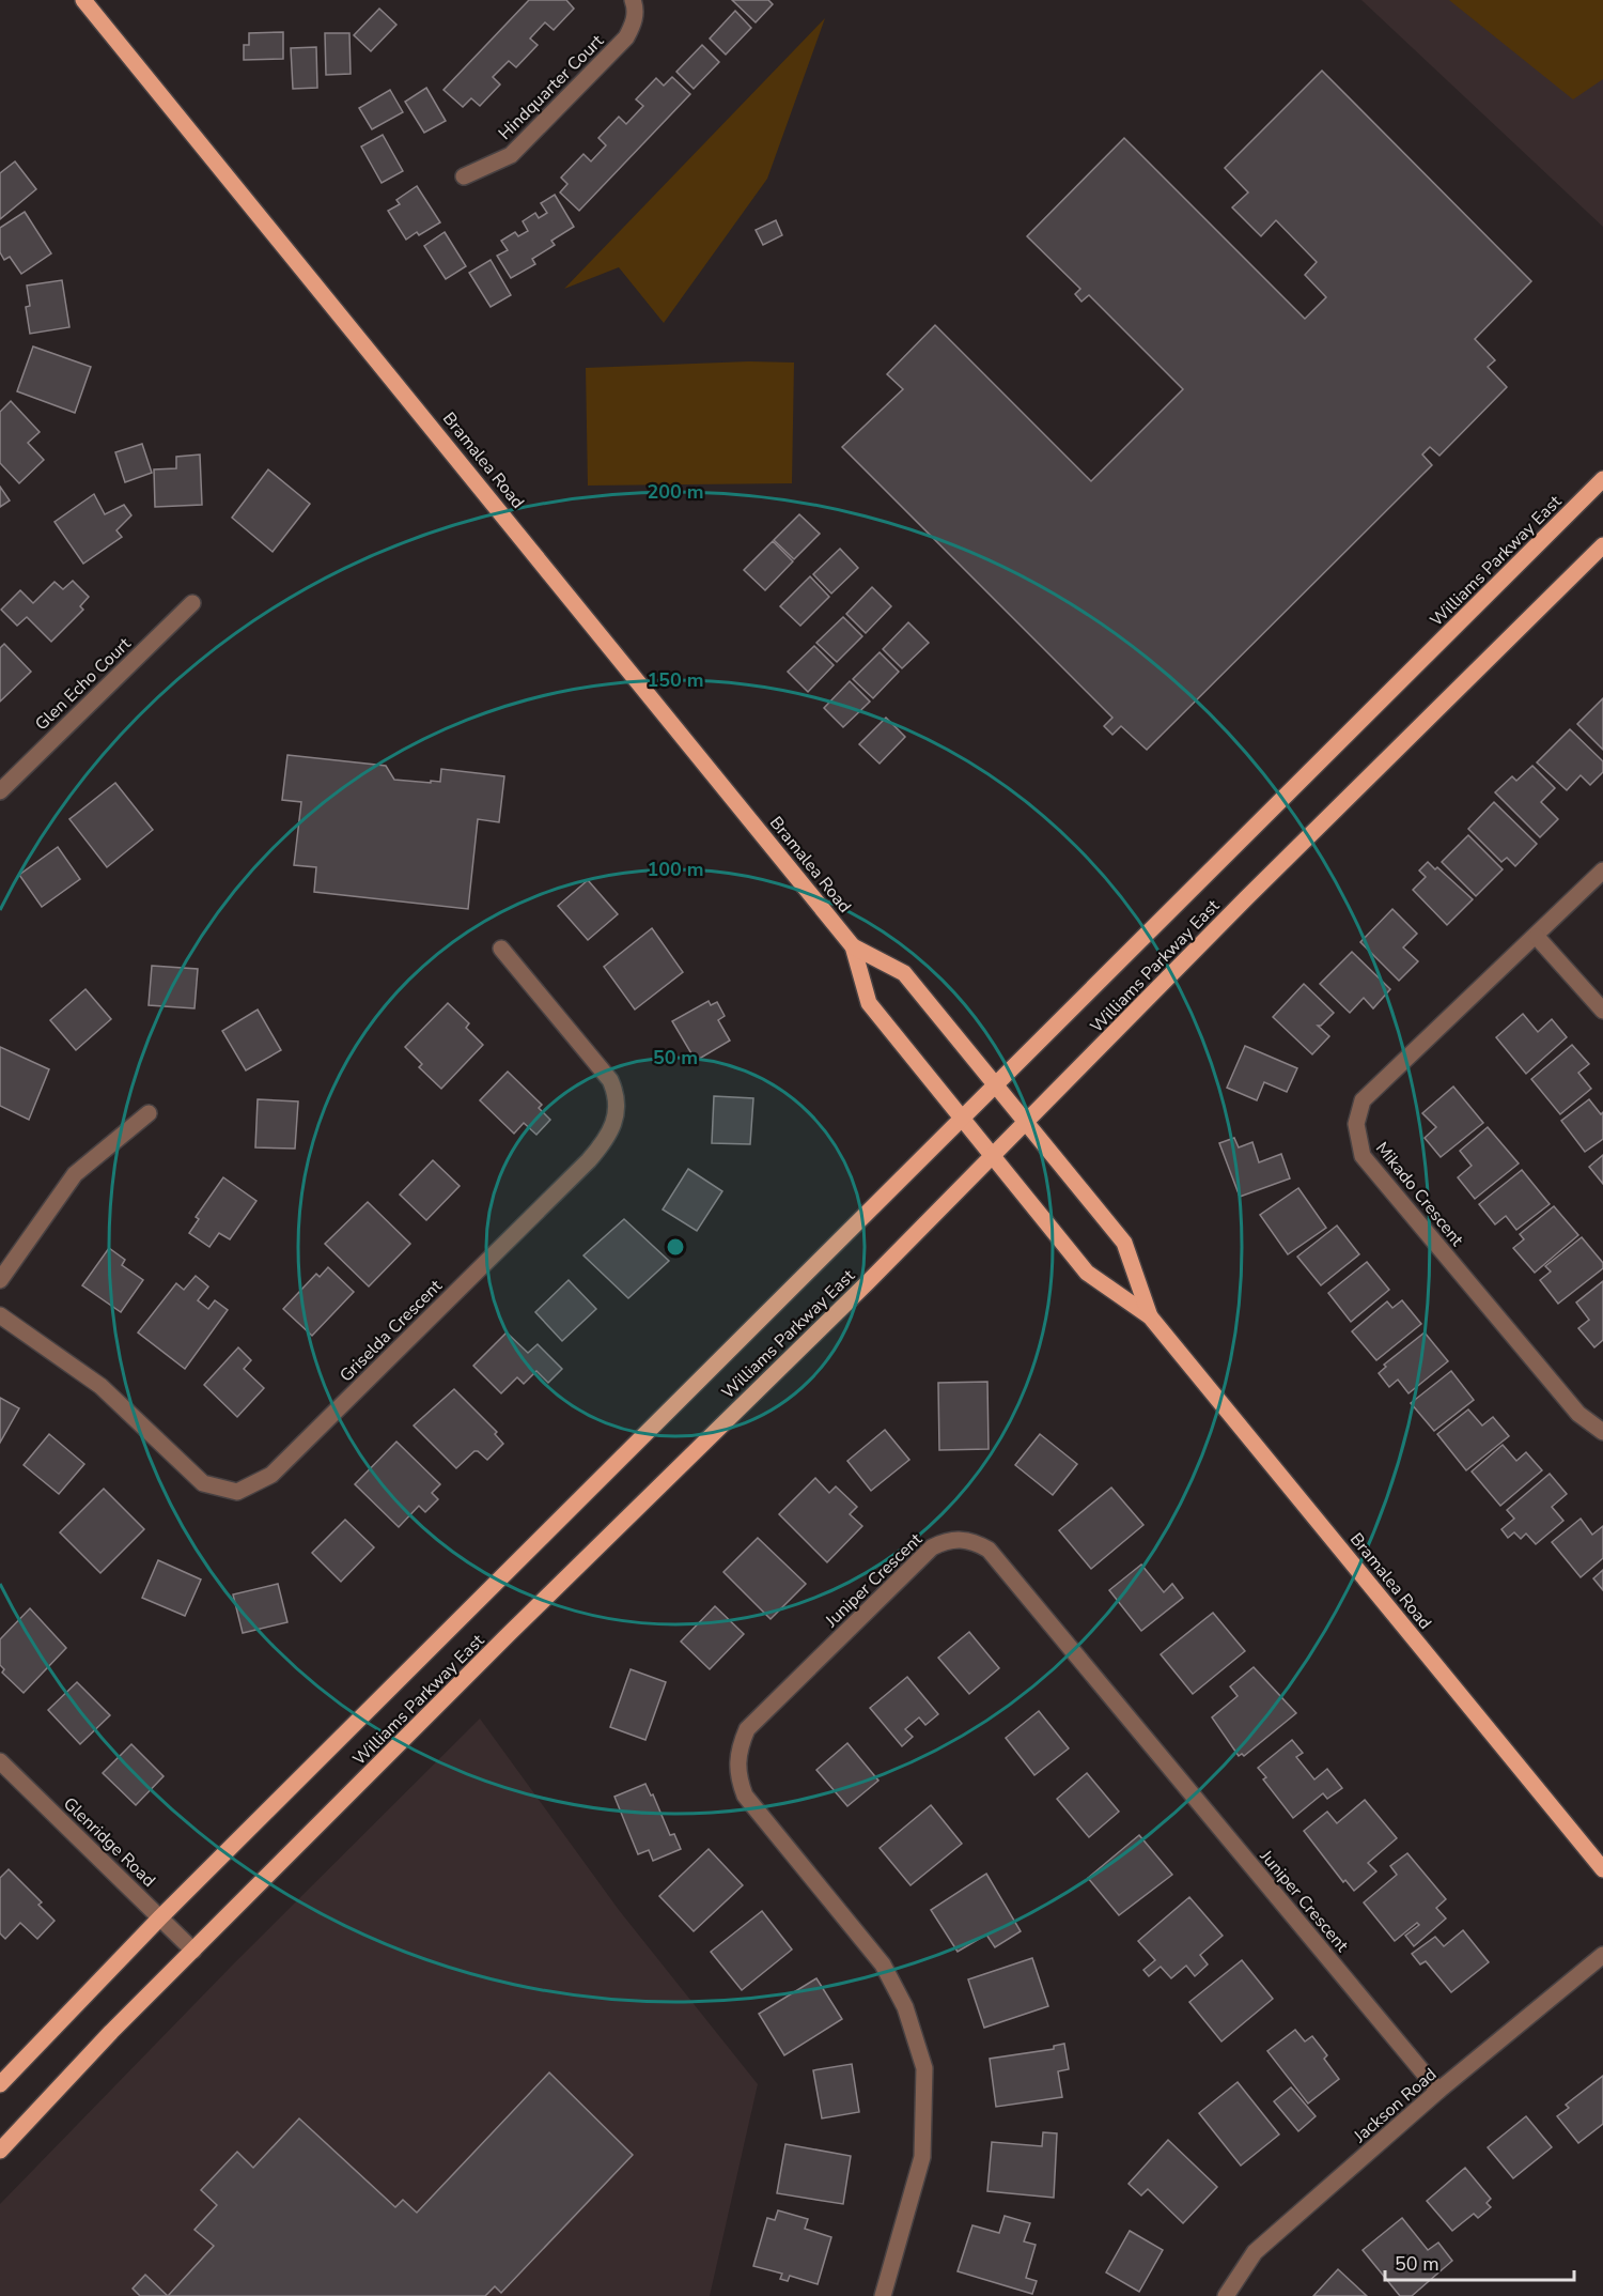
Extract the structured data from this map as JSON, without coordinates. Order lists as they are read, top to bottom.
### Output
{
  "streets": {
    "main road": ["Bramalea Road", "Williams Parkway East"],
    "street": [
      "Hindquarter Court",
      "Glen Echo Court",
      "Mikado Crescent",
      "Griselda Crescent",
      "Juniper Crescent",
      "Glenridge Road",
      "Jackson Road"
    ]
  },
  "crossings": [
    ["Bramalea Road", "Williams Parkway East"],
    ["Williams Parkway East", "Glenridge Road"],
    ["Juniper Crescent", "Jackson Road"]
  ],
  "scale_bar": "50 m",
  "rings": [
    "200 m",
    "150 m",
    "100 m",
    "50 m"
  ]
}
